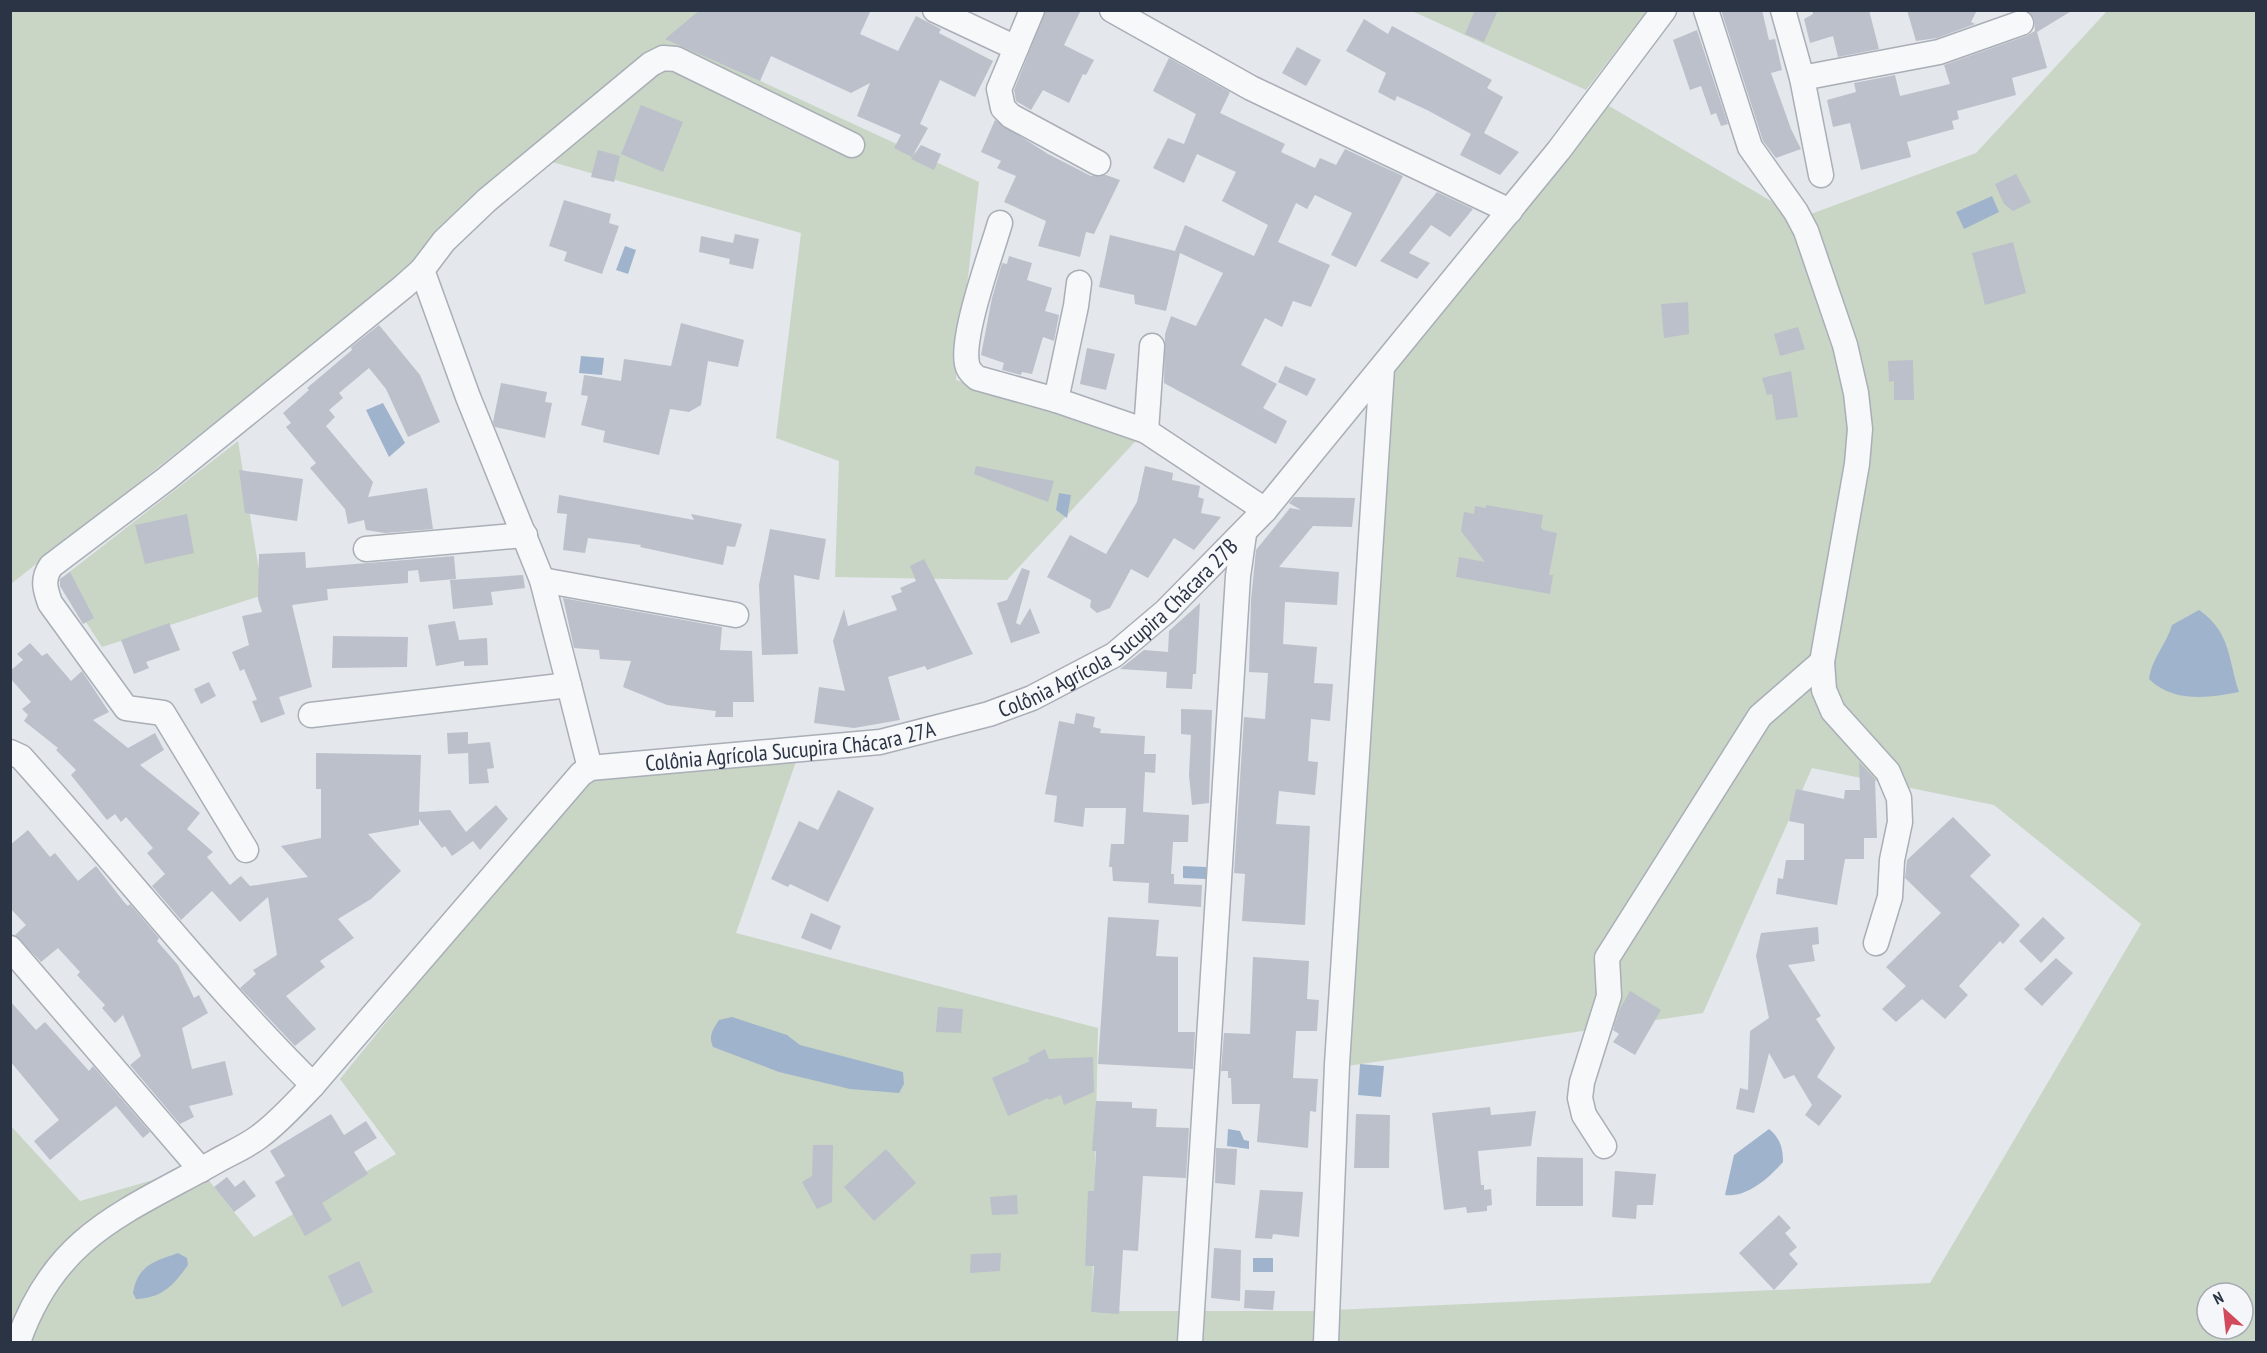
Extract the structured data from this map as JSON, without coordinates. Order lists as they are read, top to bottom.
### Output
{
  "streets": {
    "street": ["Colônia Agrícola Sucupira Chácara 27B", "Colônia Agrícola Sucupira Chácara 27A"]
  },
  "crossings": [
    ["Colônia Agrícola Sucupira Chácara 27B", "Colônia Agrícola Sucupira Chácara 27A"]
  ],
  "north": "top left"
}
